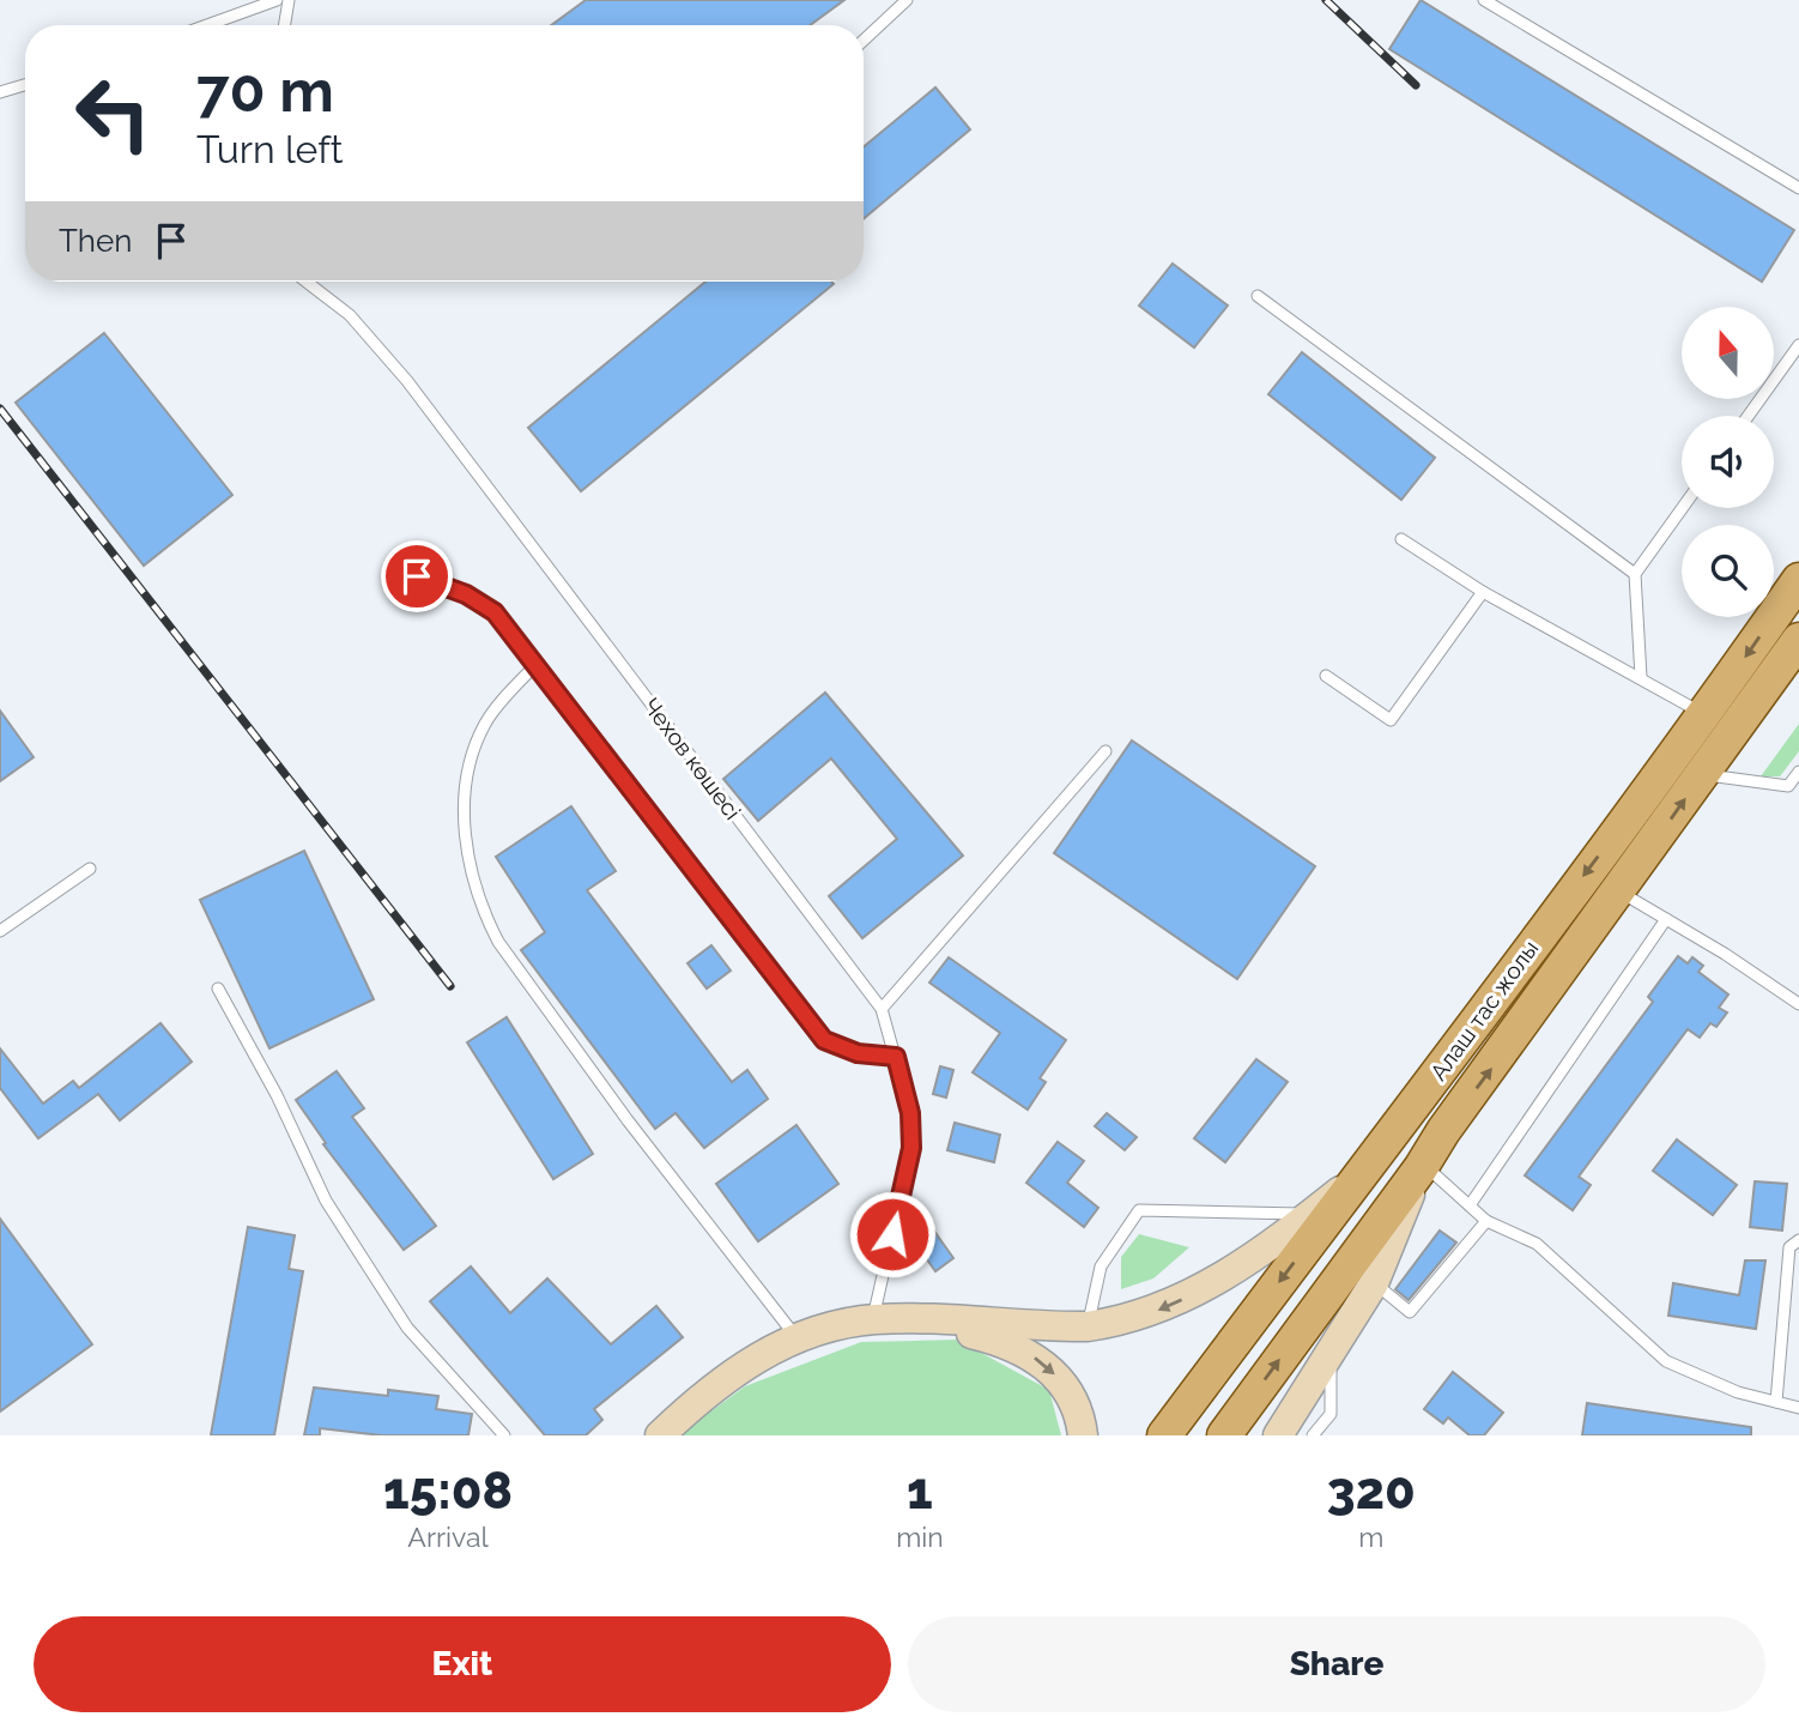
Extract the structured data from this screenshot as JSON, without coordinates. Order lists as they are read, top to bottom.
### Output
{
  "streets": {
    "main road": ["Алаш тас жолы"],
    "lane": ["Чехов көшесі"]
  },
  "north": "top",
  "page": {
    "turn": ["70 m", "Turn left"],
    "then": "Then",
    "eta": [
      "15:08",
      "Arrival",
      "1",
      "min",
      "320",
      "m"
    ],
    "buttons": ["Exit", "Share"]
  }
}
